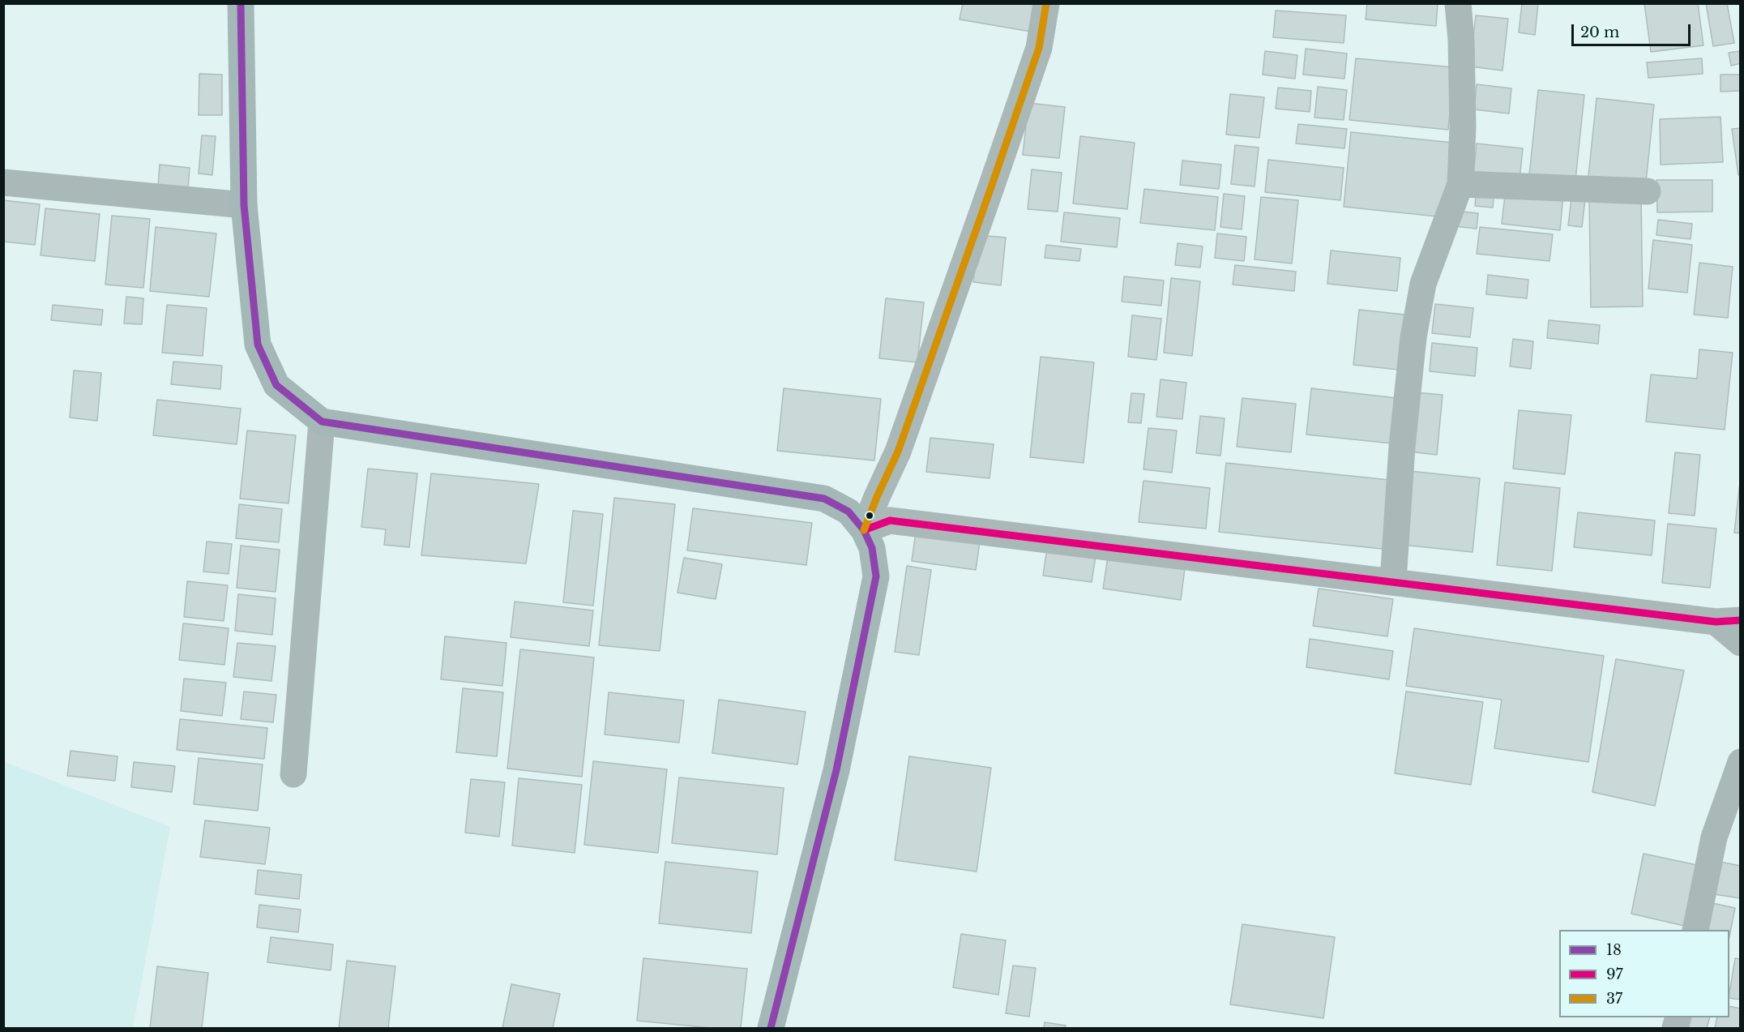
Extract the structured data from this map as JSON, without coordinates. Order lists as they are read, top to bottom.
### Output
{
  "lines": ["transit line 18", "transit line 37", "transit line 97"],
  "legend": ["18", "97", "37"],
  "scale_bar": "20 m"
}
